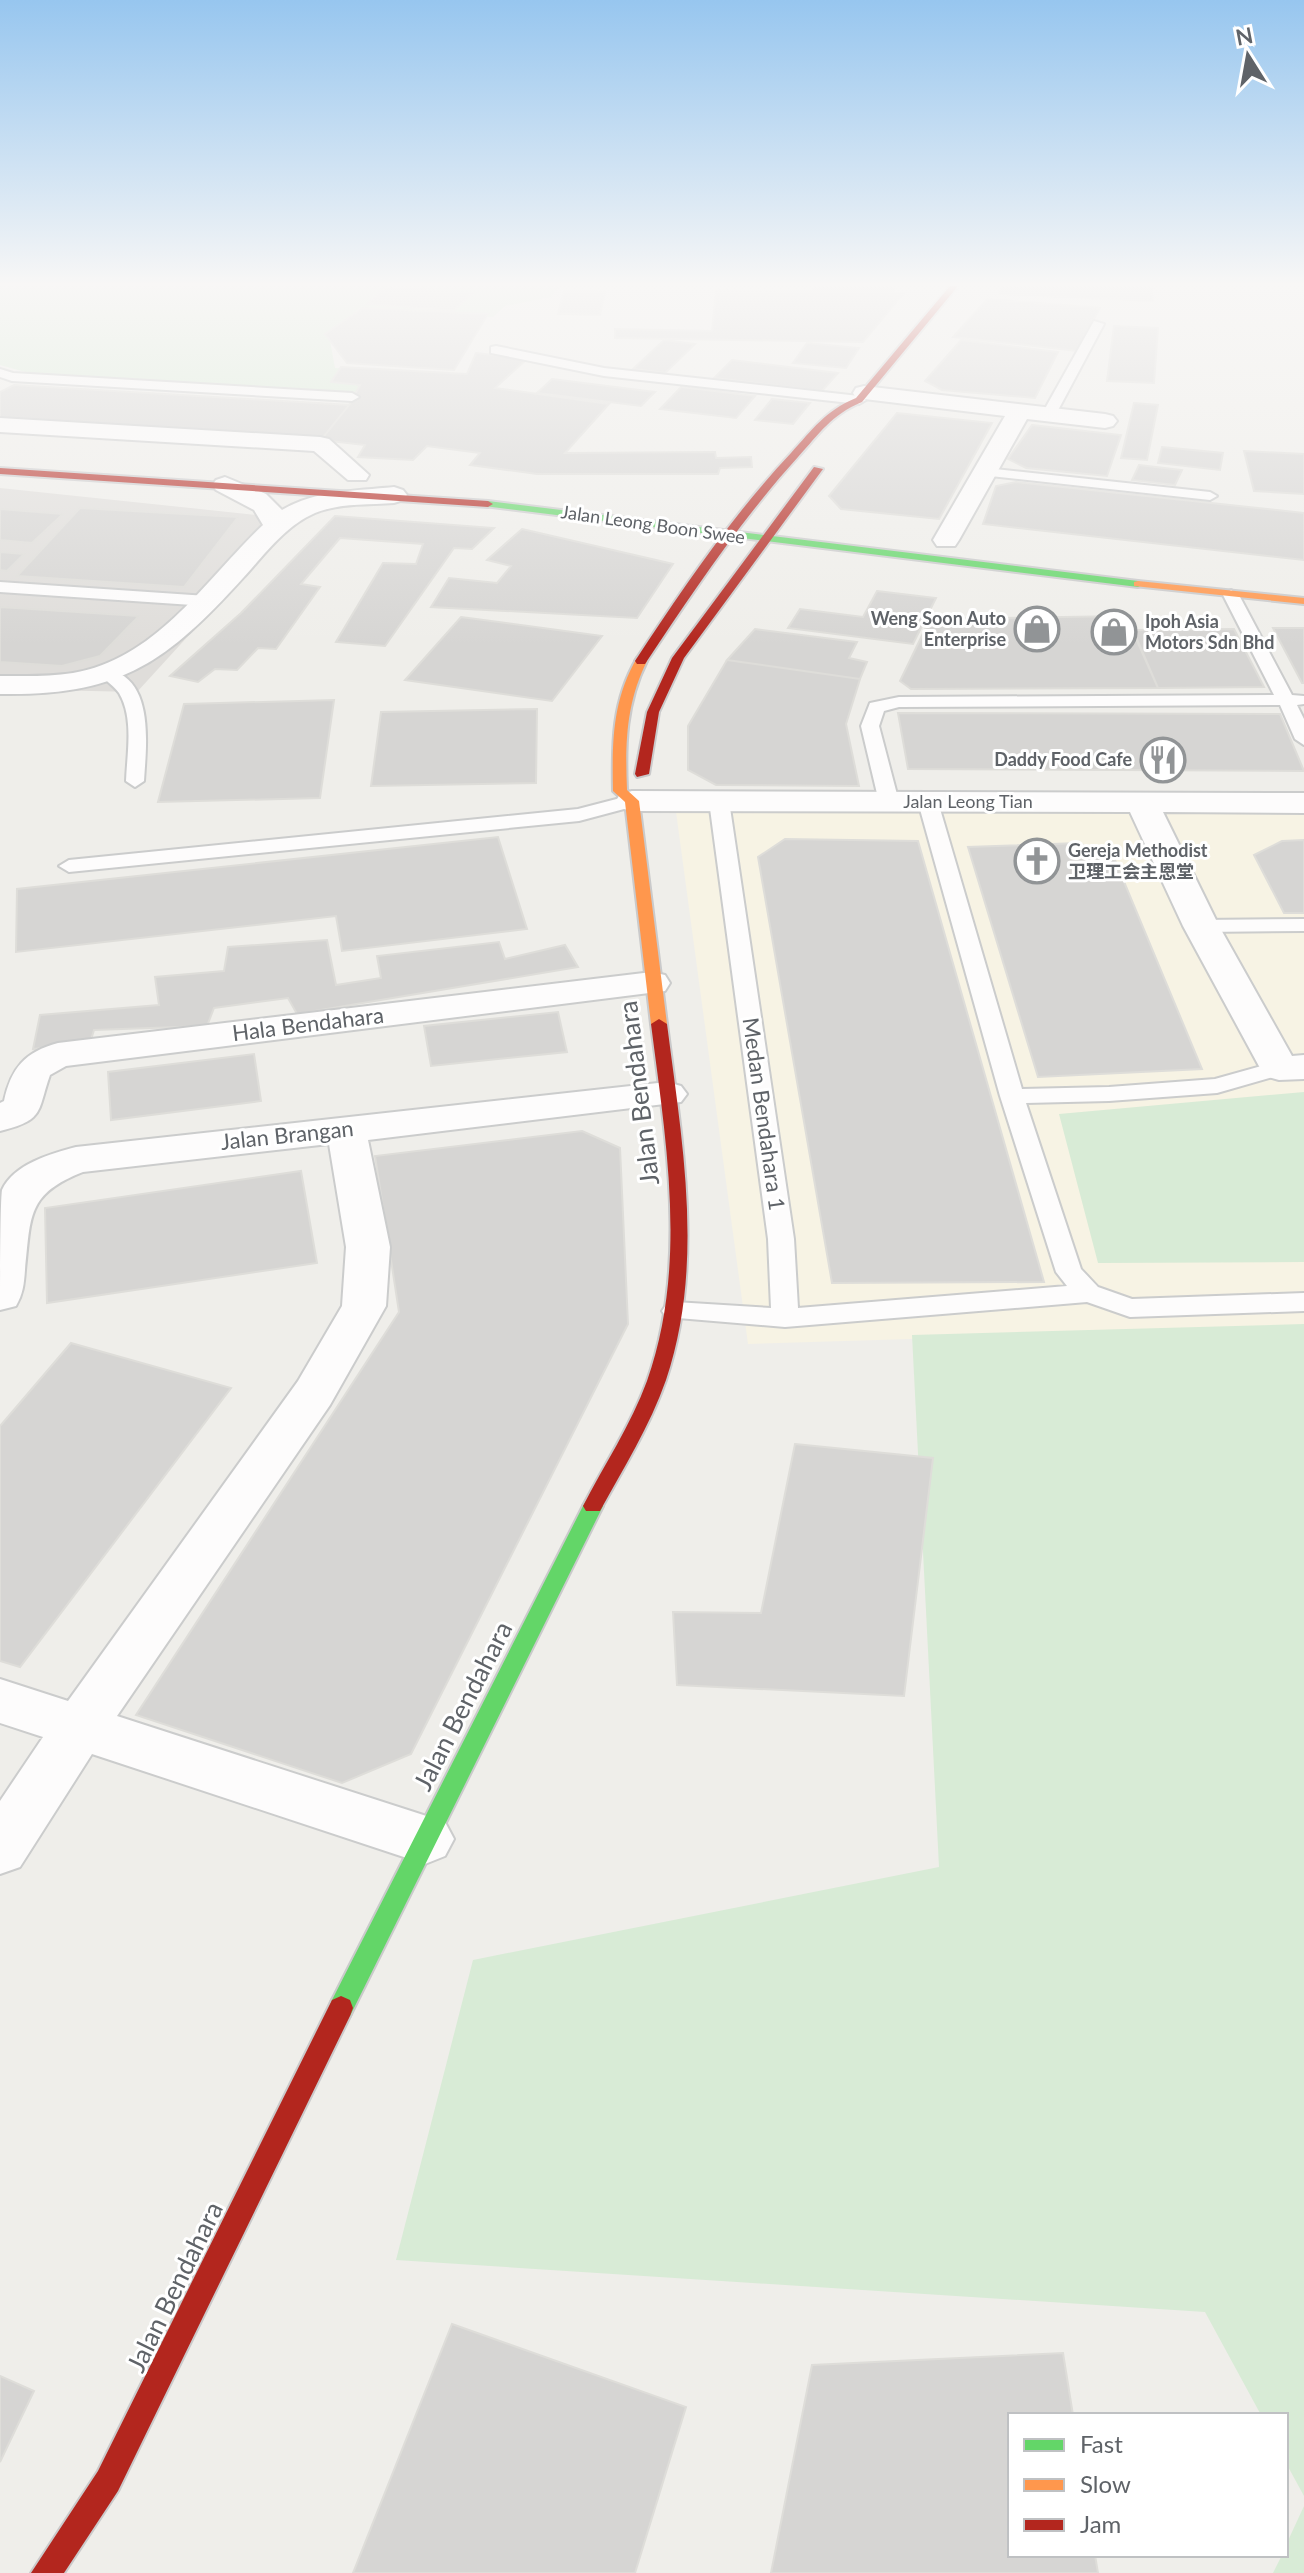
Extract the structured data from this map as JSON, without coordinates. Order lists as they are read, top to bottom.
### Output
{
  "streets": {
    "main road": ["Jalan Leong Boon Swee", "Jalan Bendahara"],
    "street": ["Jalan Leong Tian", "Hala Bendahara", "Jalan Brangan"],
    "lane": ["Medan Bendahara 1"]
  },
  "crossings": [
    ["Jalan Leong Boon Swee", "Jalan Bendahara"],
    ["Jalan Leong Tian", "Jalan Bendahara"],
    ["Jalan Leong Tian", "Medan Bendahara 1"],
    ["Hala Bendahara", "Jalan Bendahara"],
    ["Jalan Bendahara", "Jalan Brangan"]
  ],
  "places": {
    "shop": ["Weng Soon Auto Enterprise", "Ipoh Asia Motors Sdn Bhd"],
    "restaurant": ["Daddy Food Cafe"],
    "church": ["Gereja Methodist 卫理工会主恩堂"]
  },
  "legend": ["Fast", "Slow", "Jam"],
  "north": "top"
}
